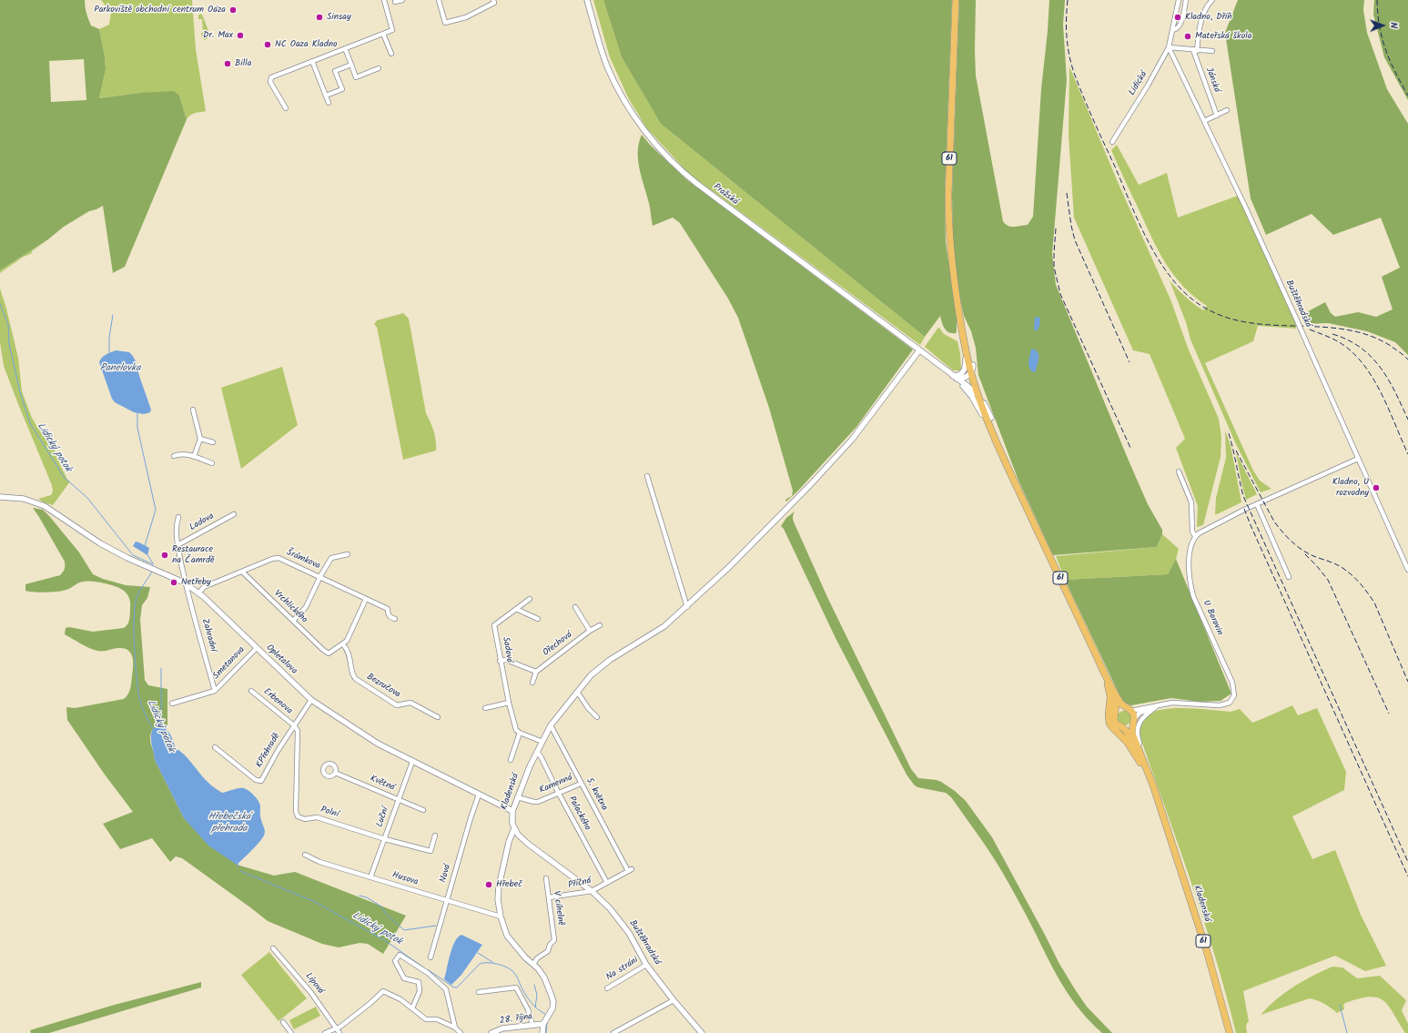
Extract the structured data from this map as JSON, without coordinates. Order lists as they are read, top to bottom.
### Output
{
  "streets": {
    "main road": ["61", "Kladenská"],
    "street": [
      "Jánská",
      "Lidická",
      "Pražská",
      "Buštěhradská",
      "Ladova",
      "Šrámkova",
      "Vrchlického",
      "U Borovin",
      "Zahradní",
      "Ořechová",
      "Sadová",
      "Opletalova",
      "Smetanova",
      "Bezručova",
      "Erbenova",
      "KPřehradě",
      "Květná",
      "Kamenná",
      "5. května",
      "Polní",
      "Palackého",
      "Luční",
      "Nová",
      "Husova",
      "Příčná",
      "V cihelně",
      "Na stráni",
      "Lípová",
      "28. října"
    ]
  },
  "crossings": [
    ["Lidická", "Buštěhradská"],
    ["61", "Kladenská"],
    ["Pražská", "Kladenská"],
    ["Buštěhradská", "Kladenská"],
    ["Buštěhradská", "Příčná"],
    ["Buštěhradská", "Na stráni"],
    ["Ladova", "Zahradní"],
    ["Ladova", "Opletalova"],
    ["Šrámkova", "Vrchlického"],
    ["Šrámkova", "Opletalova"],
    ["Vrchlického", "Bezručova"],
    ["Zahradní", "Opletalova"],
    ["Zahradní", "Smetanova"],
    ["Opletalova", "Smetanova"],
    ["Opletalova", "KPřehradě"],
    ["Opletalova", "Kladenská"],
    ["Opletalova", "Luční"],
    ["Opletalova", "Nová"],
    ["Erbenova", "KPřehradě"],
    ["Erbenova", "Polní"],
    ["KPřehradě", "Polní"],
    ["Květná", "Luční"],
    ["Kamenná", "Kladenská"],
    ["Kamenná", "5. května"],
    ["Kamenná", "Palackého"],
    ["Kladenská", "5. května"],
    ["Kladenská", "Palackého"],
    ["Kladenská", "Husova"],
    ["Kladenská", "V cihelně"],
    ["Kladenská", "28. října"],
    ["5. května", "Příčná"],
    ["Polní", "Luční"],
    ["Palackého", "Příčná"],
    ["Luční", "Husova"],
    ["Nová", "Husova"],
    ["Příčná", "V cihelně"]
  ],
  "water": ["Panelovka", "Lidický potok", "Hřebečská přehrada"],
  "places": [
    "Parkoviště obchodní centrum Oáza",
    "Sinsay",
    "Kladno, Dříň",
    "Dr. Max",
    "Mateřská škola",
    "NC Oaza Kladno",
    "Billa",
    "Kladno, U rozvodny",
    "Restaurace na Čamrdě",
    "Netřeby",
    "Hřebeč"
  ],
  "north": "right"
}
